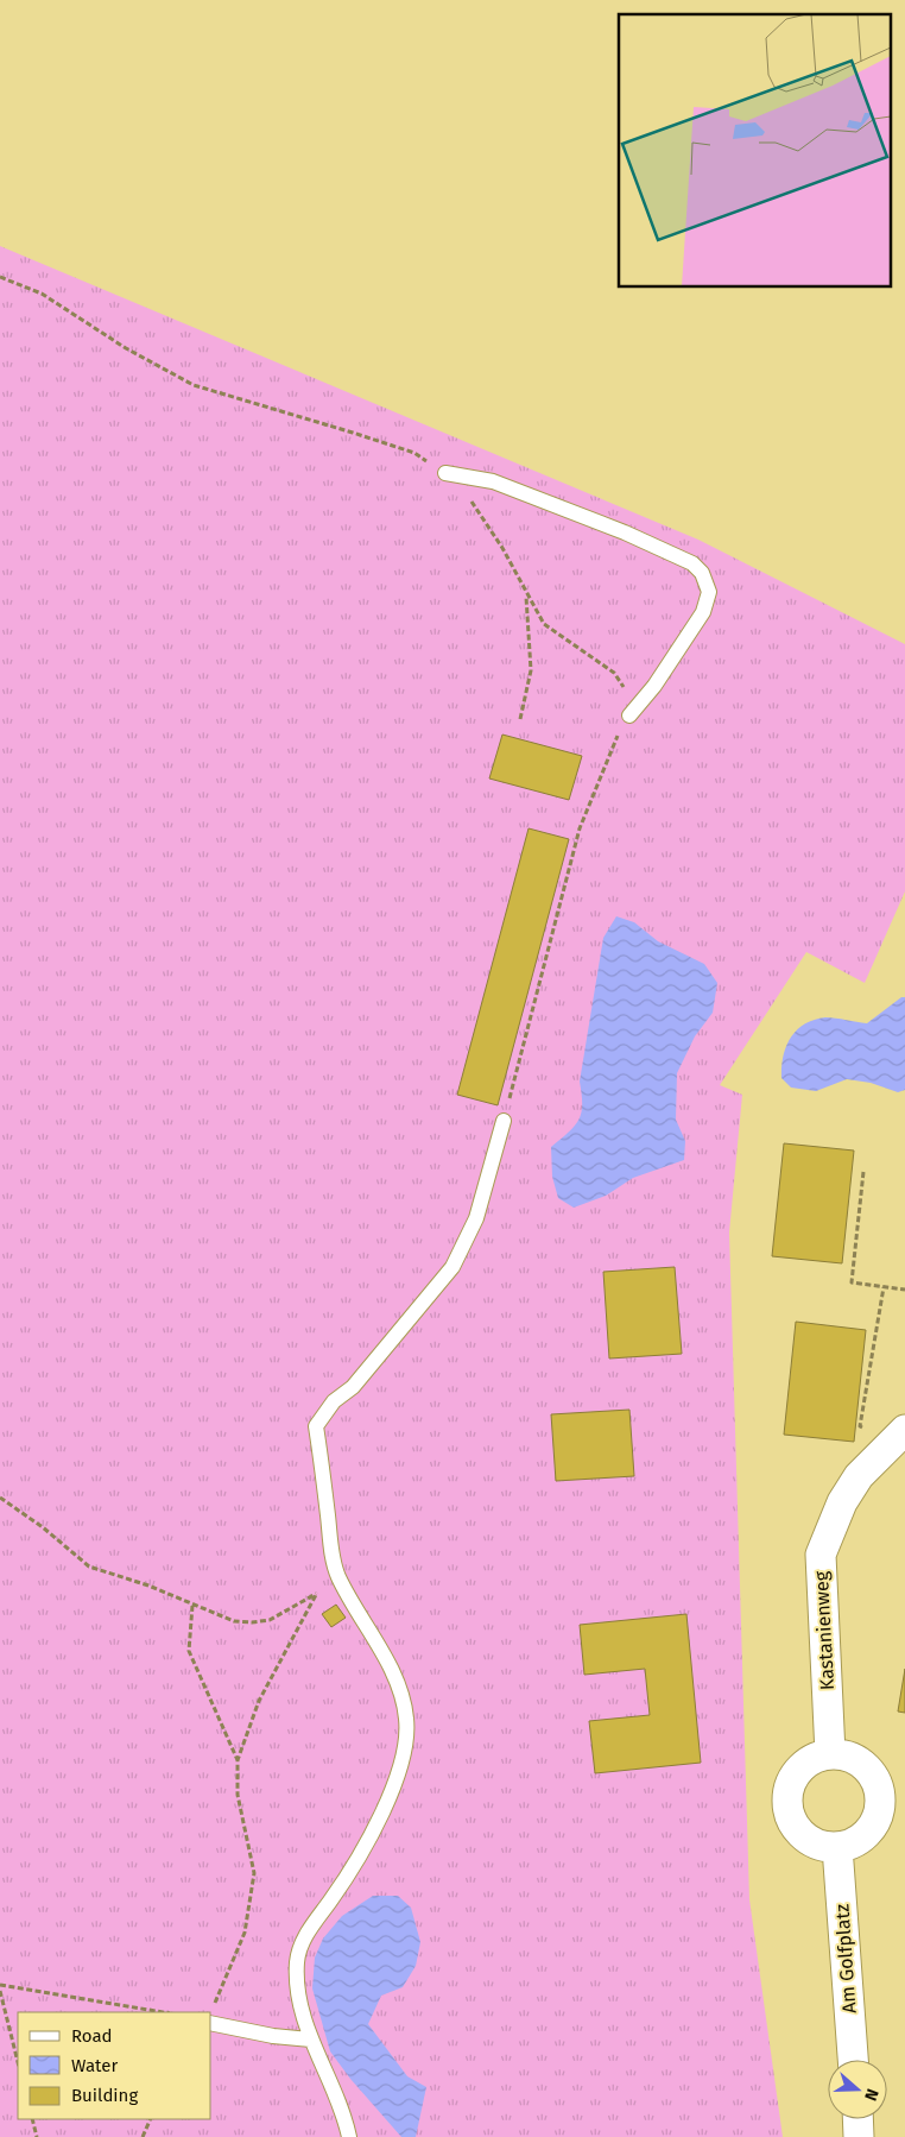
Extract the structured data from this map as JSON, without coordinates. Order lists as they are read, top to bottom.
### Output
{
  "streets": {
    "street": ["Kastanienweg", "Am Golfplatz"]
  },
  "crossings": [
    ["Kastanienweg", "Am Golfplatz"]
  ],
  "legend": ["Road", "Water", "Building"],
  "north": "right"
}
